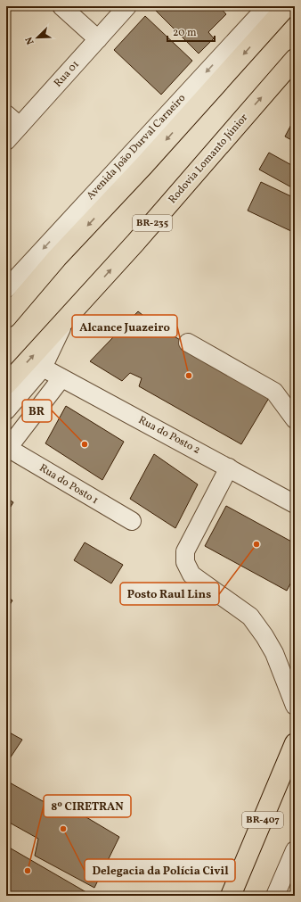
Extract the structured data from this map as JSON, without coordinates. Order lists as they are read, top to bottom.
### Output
{
  "streets": {
    "highway": ["Rodovia Lomanto Júnior", "BR-235", "BR-407"],
    "street": [
      "Rua 01",
      "Avenida João Durval Carneiro",
      "Rua do Posto 2",
      "Rua do Posto 1"
    ]
  },
  "one_way": ["Avenida João Durval Carneiro"],
  "places": [
    "Alcance Juazeiro",
    "BR",
    "Posto Raul Lins",
    "Delegacia da Polícia Civil",
    "8º CIRETRAN"
  ],
  "scale_bar": "20 m",
  "north": "bottom left"
}
